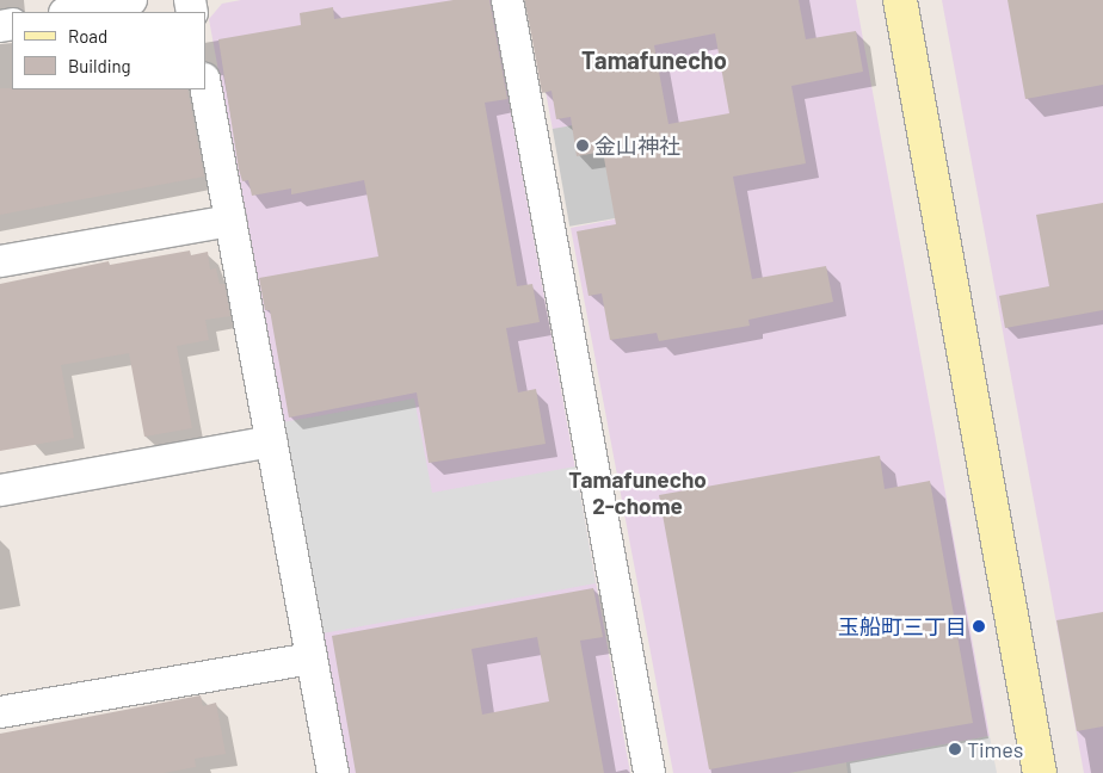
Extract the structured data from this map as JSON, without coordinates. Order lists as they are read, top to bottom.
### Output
{
  "districts": ["Tamafunecho", "Tamafunecho 2-chome"],
  "places": ["金山神社", "玉船町三丁目", "Times"],
  "legend": ["Road", "Building"]
}
